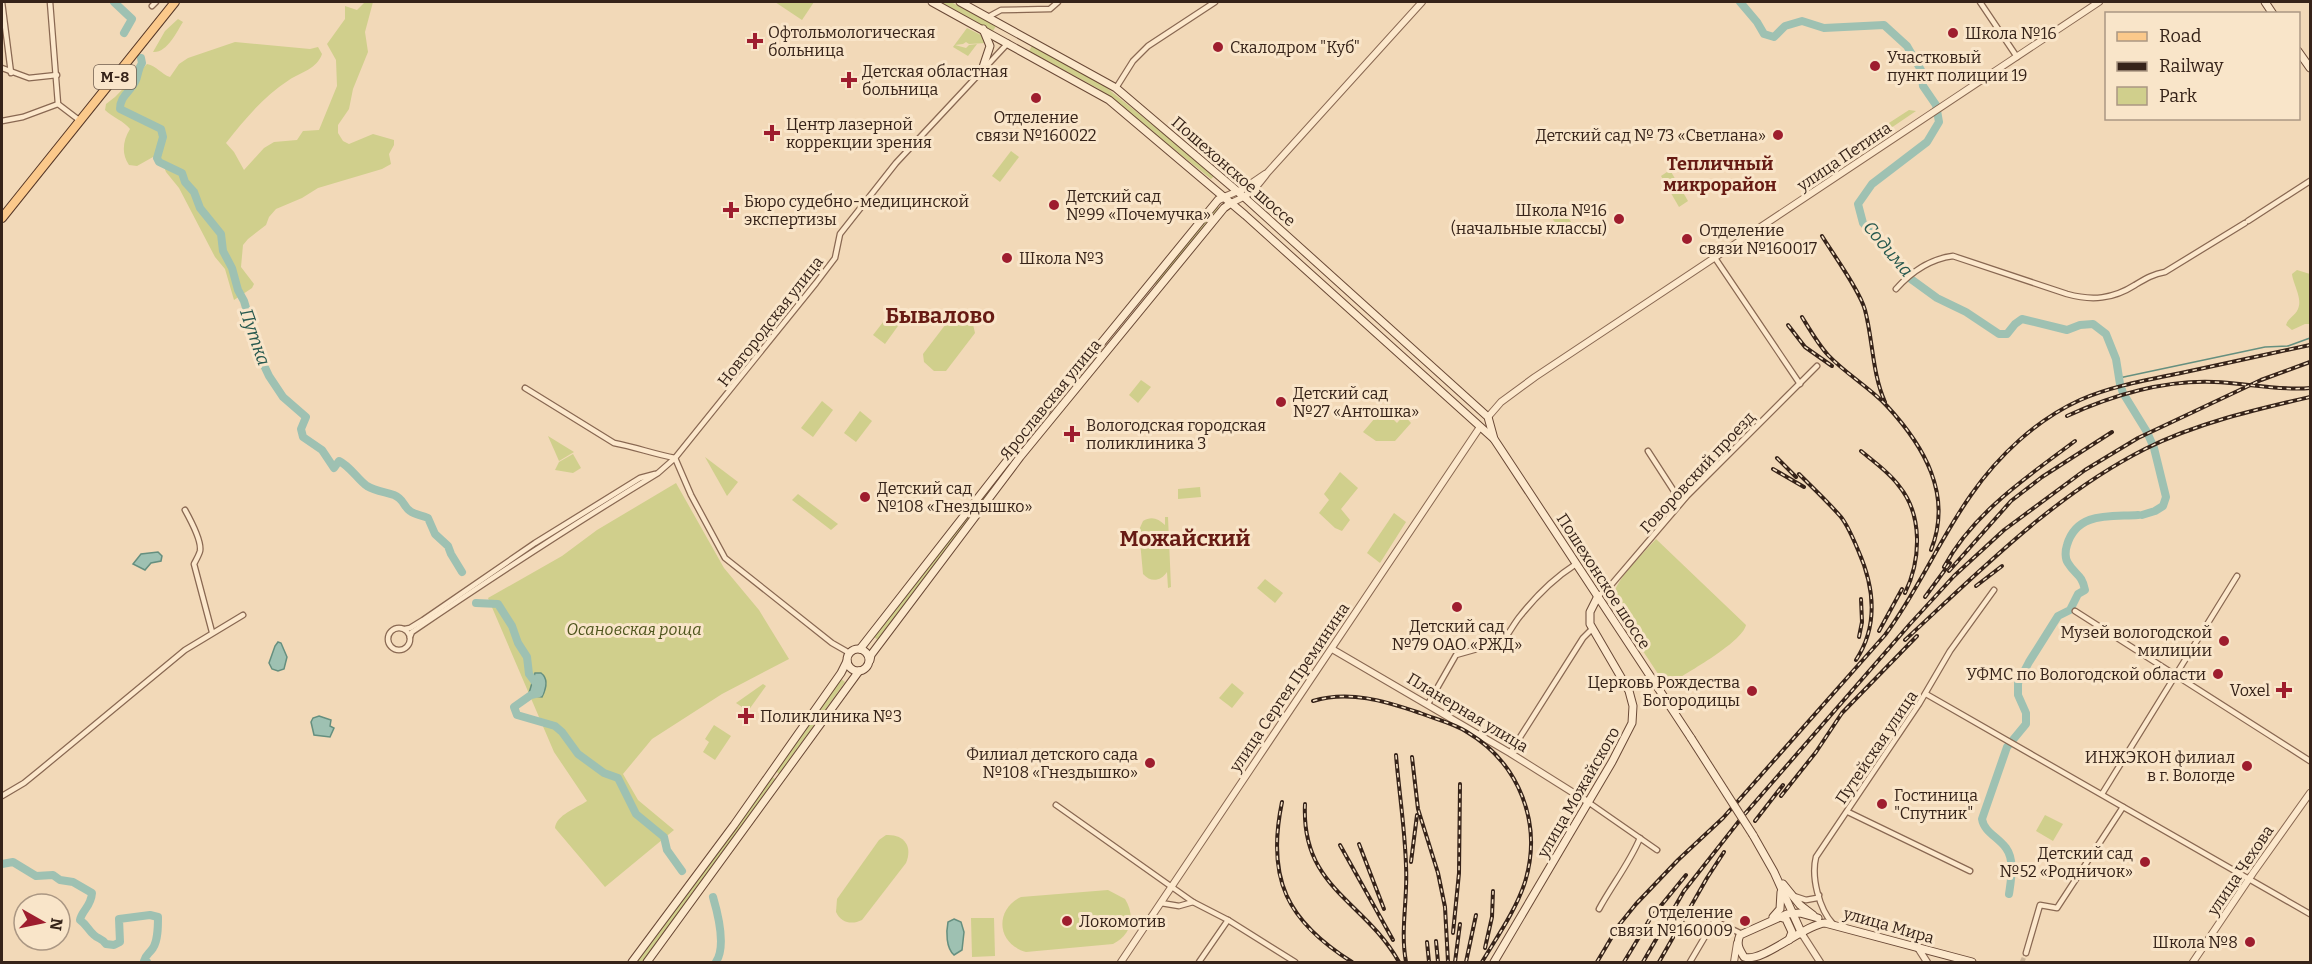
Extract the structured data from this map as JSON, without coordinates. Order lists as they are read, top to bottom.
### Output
{
  "streets": {
    "main road": [
      "М-8",
      "Пошехонское шоссе",
      "Ярославская улица",
      "улица Можайского",
      "улица Мира"
    ],
    "street": [
      "улица Петина",
      "Новгородская улица",
      "Говоровский проезд",
      "улица Сергея Преминина",
      "Планерная улица",
      "Путейская улица",
      "улица Чехова"
    ]
  },
  "crossings": [
    ["улица Петина", "Пошехонское шоссе"],
    ["Пошехонское шоссе", "Новгородская улица"],
    ["Пошехонское шоссе", "Ярославская улица"],
    ["Пошехонское шоссе", "Говоровский проезд"],
    ["Пошехонское шоссе", "улица Сергея Преминина"],
    ["улица Сергея Преминина", "Планерная улица"],
    ["Планерная улица", "улица Можайского"],
    ["Путейская улица", "улица Мира"]
  ],
  "districts": ["Тепличный микрорайон", "Бывалово", "Можайский"],
  "water": ["Содима", "Путка"],
  "parks": ["Осановская роща"],
  "places": {
    "other": [
      "Школа №16",
      "Скалодром \"Куб\"",
      "Участковый пункт полиции 19",
      "Отделение связи №160022",
      "Детский сад № 73 «Светлана»",
      "Детский сад №99 «Почемучка»",
      "Школа №16 (начальные классы)",
      "Отделение связи №160017",
      "Школа №3",
      "Детский сад №27 «Антошка»",
      "Детский сад №108 «Гнездышко»",
      "Детский сад №79 ОАО «РЖД»",
      "Музей вологодской милиции",
      "УФМС по Вологодской области",
      "Церковь Рождества Богородицы",
      "Филиал детского сада №108 «Гнездышко»",
      "ИНЖЭКОН филиал в г. Вологде",
      "Гостиница \"Спутник\"",
      "Детский сад №52 «Родничок»",
      "Локомотив",
      "Отделение связи №160009",
      "Школа №8"
    ],
    "health": [
      "Офтольмологическая больница",
      "Детская областная больница",
      "Центр лазерной коррекции зрения",
      "Бюро судебно-медицинской экспертизы",
      "Вологодская городская поликлиника 3",
      "Voxel",
      "Поликлиника №3"
    ]
  },
  "legend": ["Road", "Railway", "Park"],
  "north": "right"
}
